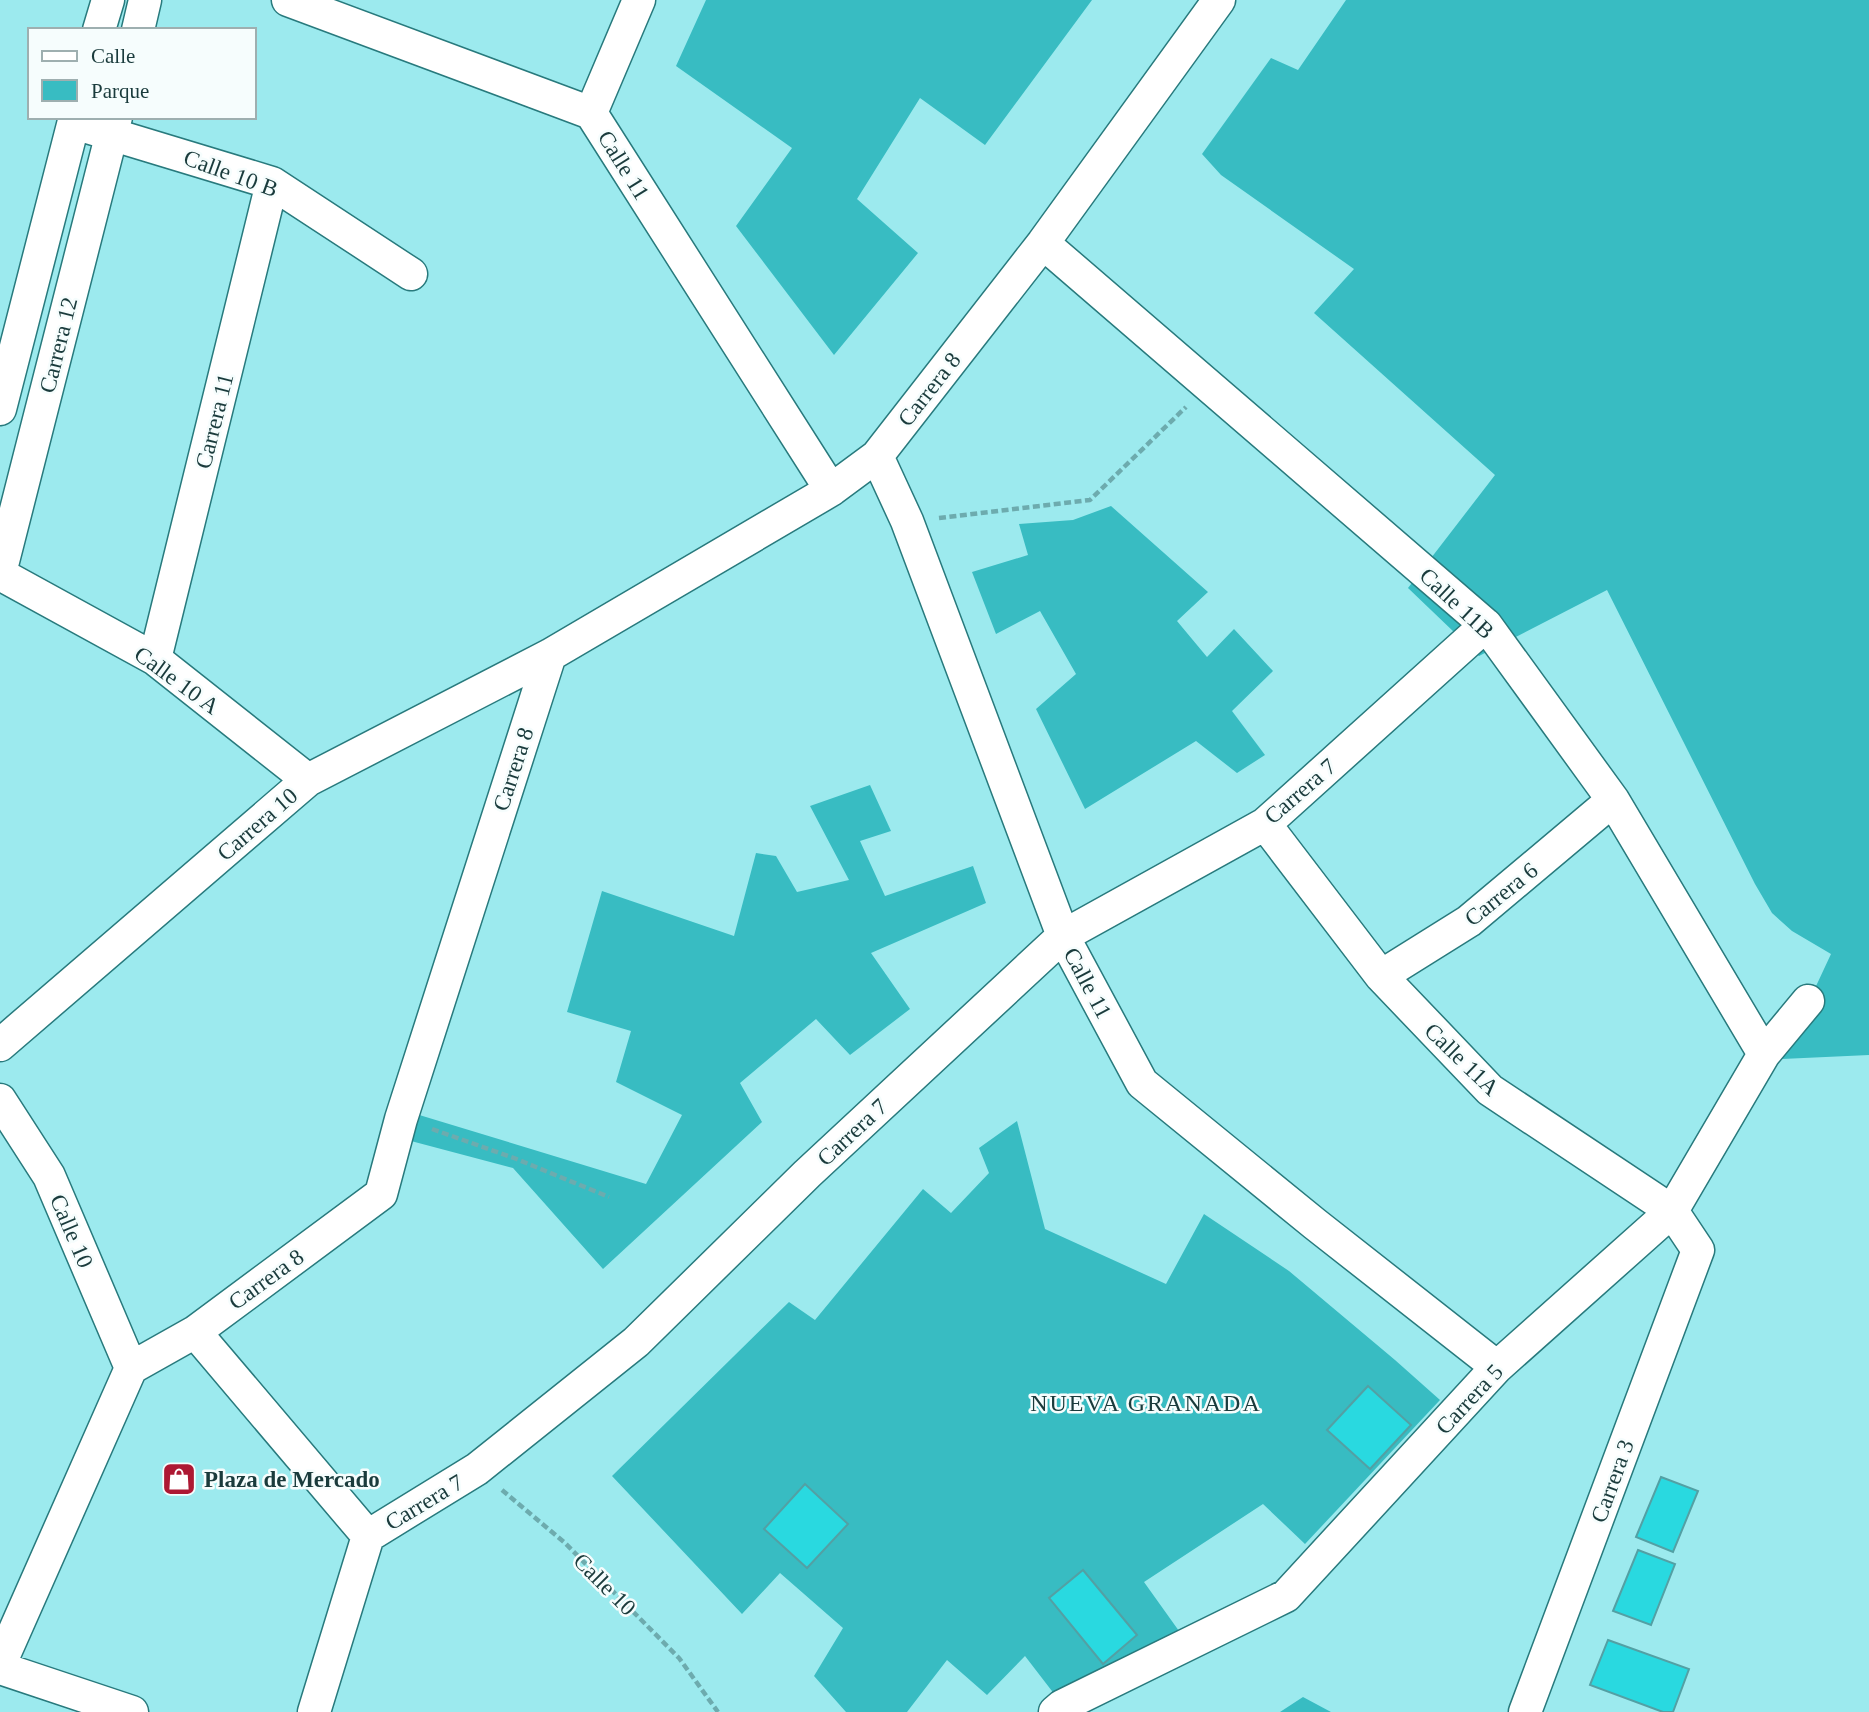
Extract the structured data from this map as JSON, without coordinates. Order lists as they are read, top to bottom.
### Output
{
  "streets": {
    "street": [
      "Calle 11",
      "Calle 10 B",
      "Carrera 12",
      "Carrera 8",
      "Carrera 11",
      "Calle 11B",
      "Calle 10 A",
      "Carrera 7",
      "Carrera 10",
      "Carrera 6",
      "Calle 11A",
      "Calle 10",
      "Carrera 5",
      "Carrera 3"
    ]
  },
  "crossings": [
    ["Calle 11", "Carrera 8"],
    ["Calle 11", "Carrera 7"],
    ["Calle 11", "Carrera 5"],
    ["Calle 10 B", "Carrera 12"],
    ["Calle 10 B", "Carrera 11"],
    ["Carrera 12", "Calle 10 A"],
    ["Carrera 8", "Calle 11B"],
    ["Carrera 8", "Carrera 10"],
    ["Carrera 8", "Calle 10"],
    ["Carrera 11", "Calle 10 A"],
    ["Calle 11B", "Carrera 7"],
    ["Calle 11B", "Carrera 6"],
    ["Calle 11B", "Carrera 5"],
    ["Calle 10 A", "Carrera 10"],
    ["Carrera 7", "Calle 11A"],
    ["Carrera 7", "Calle 10"],
    ["Carrera 6", "Calle 11A"],
    ["Calle 11A", "Carrera 5"],
    ["Calle 11A", "Carrera 3"]
  ],
  "districts": ["NUEVA GRANADA"],
  "places": {
    "shop": ["Plaza de Mercado"]
  },
  "legend": ["Calle", "Parque"]
}
